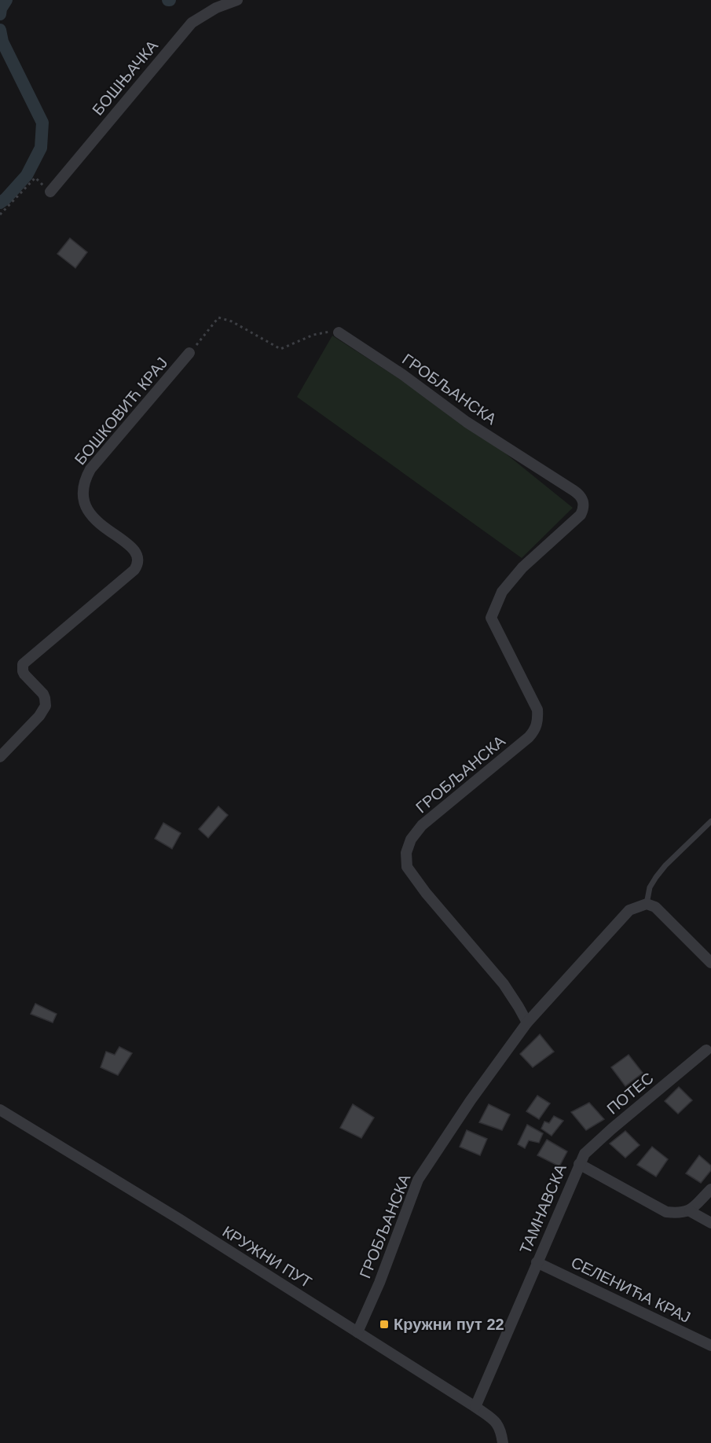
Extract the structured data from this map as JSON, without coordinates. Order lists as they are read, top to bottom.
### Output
{
  "streets": {
    "street": [
      "БОШЊАЧКА",
      "ГРОБЉАНСКА",
      "БОШКОВИЋ КРАЈ",
      "ПОТЕС",
      "ТАМНАВСКА",
      "КРУЖНИ ПУТ",
      "СЕЛЕНИЋА КРАЈ"
    ]
  },
  "crossings": [
    ["ГРОБЉАНСКА", "КРУЖНИ ПУТ"],
    ["ПОТЕС", "ТАМНАВСКА"],
    ["ТАМНАВСКА", "КРУЖНИ ПУТ"],
    ["ТАМНАВСКА", "СЕЛЕНИЋА КРАЈ"]
  ],
  "places": {
    "transit": ["Кружни пут 22"]
  }
}
